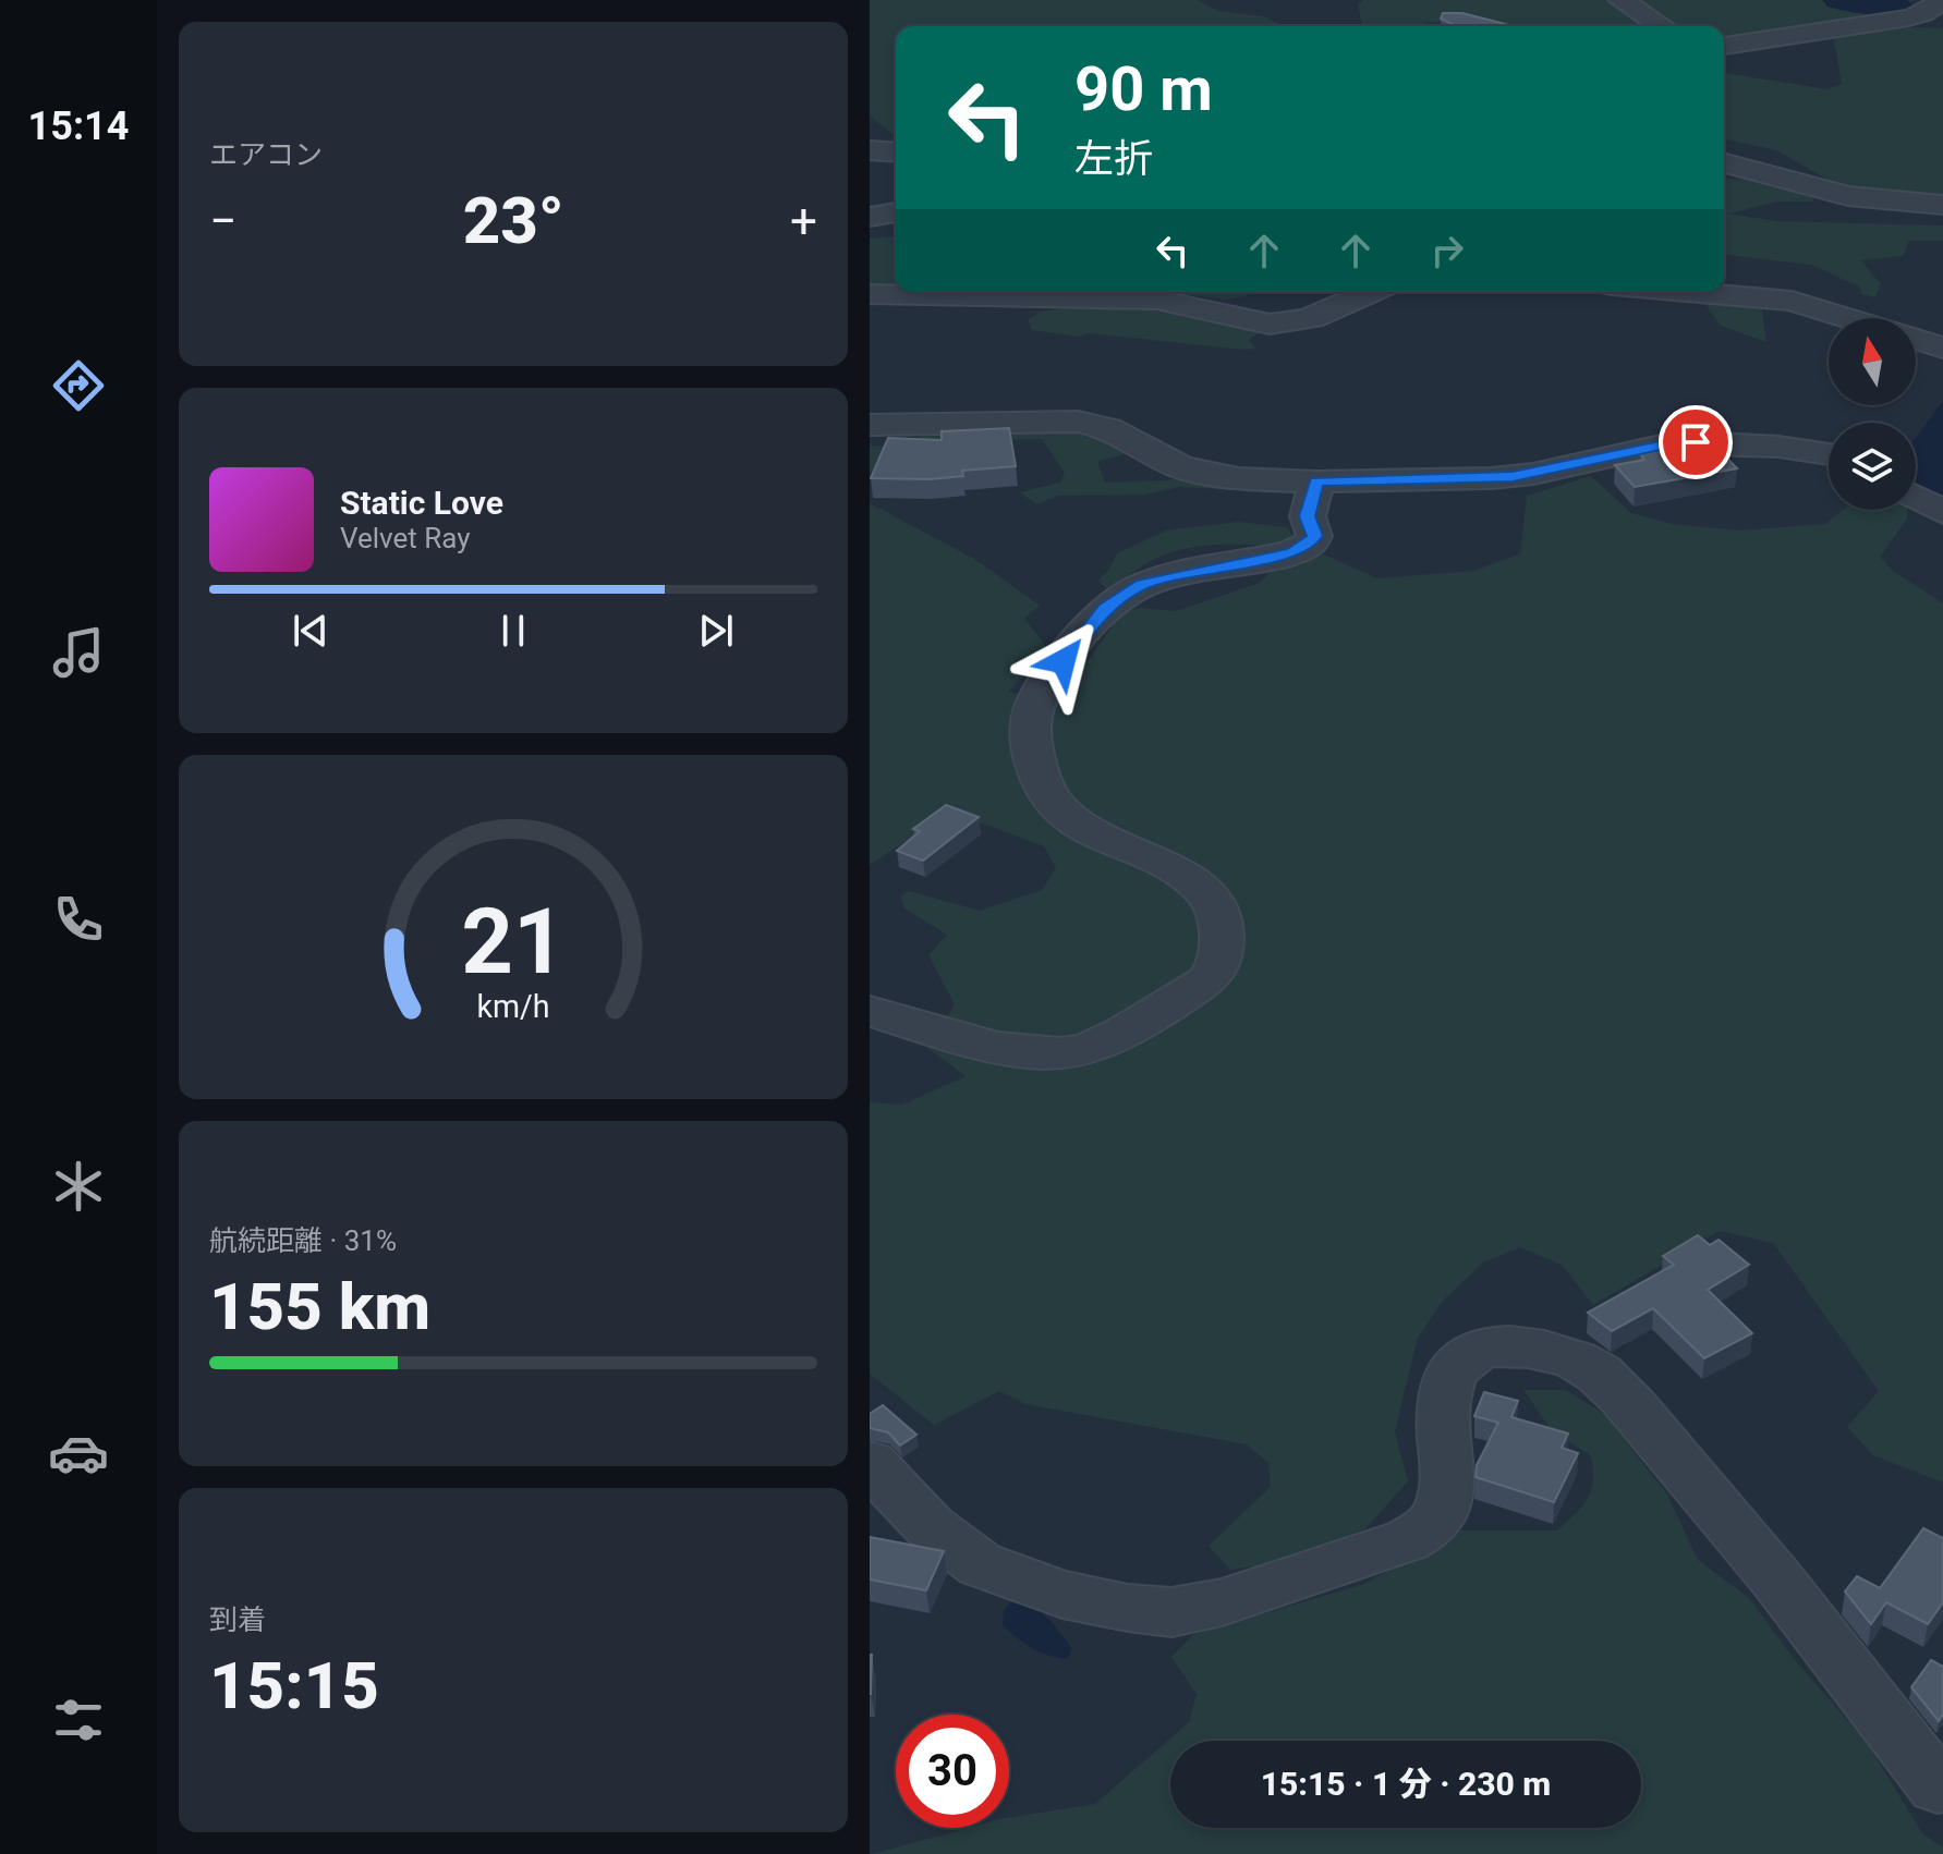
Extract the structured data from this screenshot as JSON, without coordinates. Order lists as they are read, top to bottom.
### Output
{
  "north": "top",
  "page": {
    "tabs": "15:14",
    "tile": [
      "エアコン",
      ["航続距離 · 31%", "155 km"],
      ["到着", "15:15"]
    ],
    "turn": ["90 m", "左折"],
    "heat": ["−", "23°", "+"],
    "song": ["Static Love", "Velvet Ray"],
    "limit": "30",
    "trip": "15:15 · 1 分 · 230 m",
    "gauge": ["21", "km/h"]
  }
}
